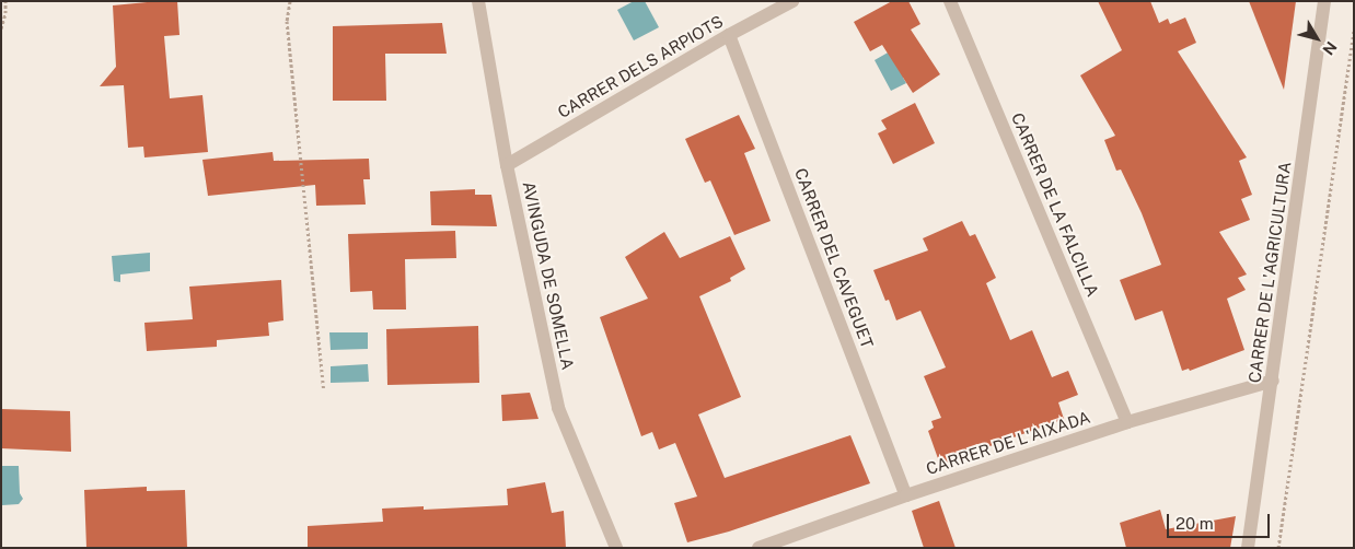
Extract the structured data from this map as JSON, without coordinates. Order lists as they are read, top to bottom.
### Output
{
  "streets": {
    "street": [
      "CARRER DELS ARPIOTS",
      "CARRER DE LA FALCILLA",
      "CARRER DEL CAVEGUET",
      "CARRER DE L'AGRICULTURA",
      "AVINGUDA DE SOMELLA",
      "CARRER DE L'AIXADA"
    ]
  },
  "crossings": [
    ["CARRER DELS ARPIOTS", "CARRER DEL CAVEGUET"],
    ["CARRER DELS ARPIOTS", "AVINGUDA DE SOMELLA"],
    ["CARRER DE LA FALCILLA", "CARRER DE L'AIXADA"],
    ["CARRER DEL CAVEGUET", "CARRER DE L'AIXADA"],
    ["CARRER DE L'AGRICULTURA", "CARRER DE L'AIXADA"]
  ],
  "scale_bar": "20 m",
  "north": "bottom right"
}
